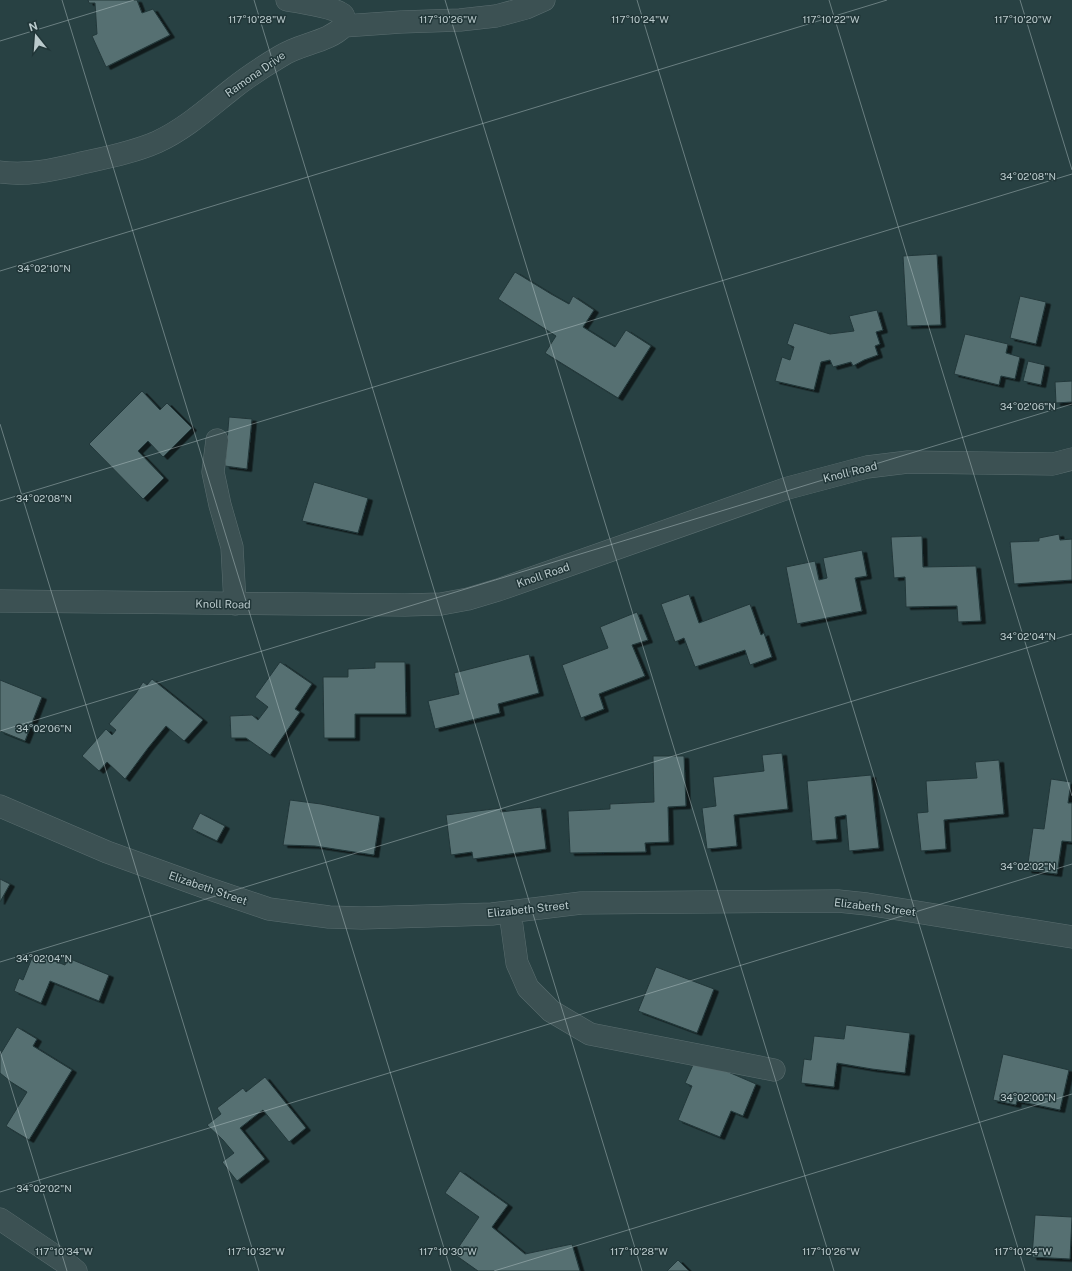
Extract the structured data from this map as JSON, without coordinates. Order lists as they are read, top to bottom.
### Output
{
  "streets": {
    "street": ["Ramona Drive", "Knoll Road", "Elizabeth Street"]
  },
  "north": "top",
  "coordinates": [
    "117°10'22\"W",
    "117°10'20\"W",
    "117°10'28\"W",
    "117°10'26\"W",
    "117°10'24\"W",
    "34°02'08\"N",
    "34°02'10\"N",
    "34°02'06\"N",
    "34°02'04\"N",
    "34°02'02\"N",
    "34°02'00\"N",
    "117°10'34\"W",
    "117°10'32\"W",
    "117°10'30\"W"
  ]
}
